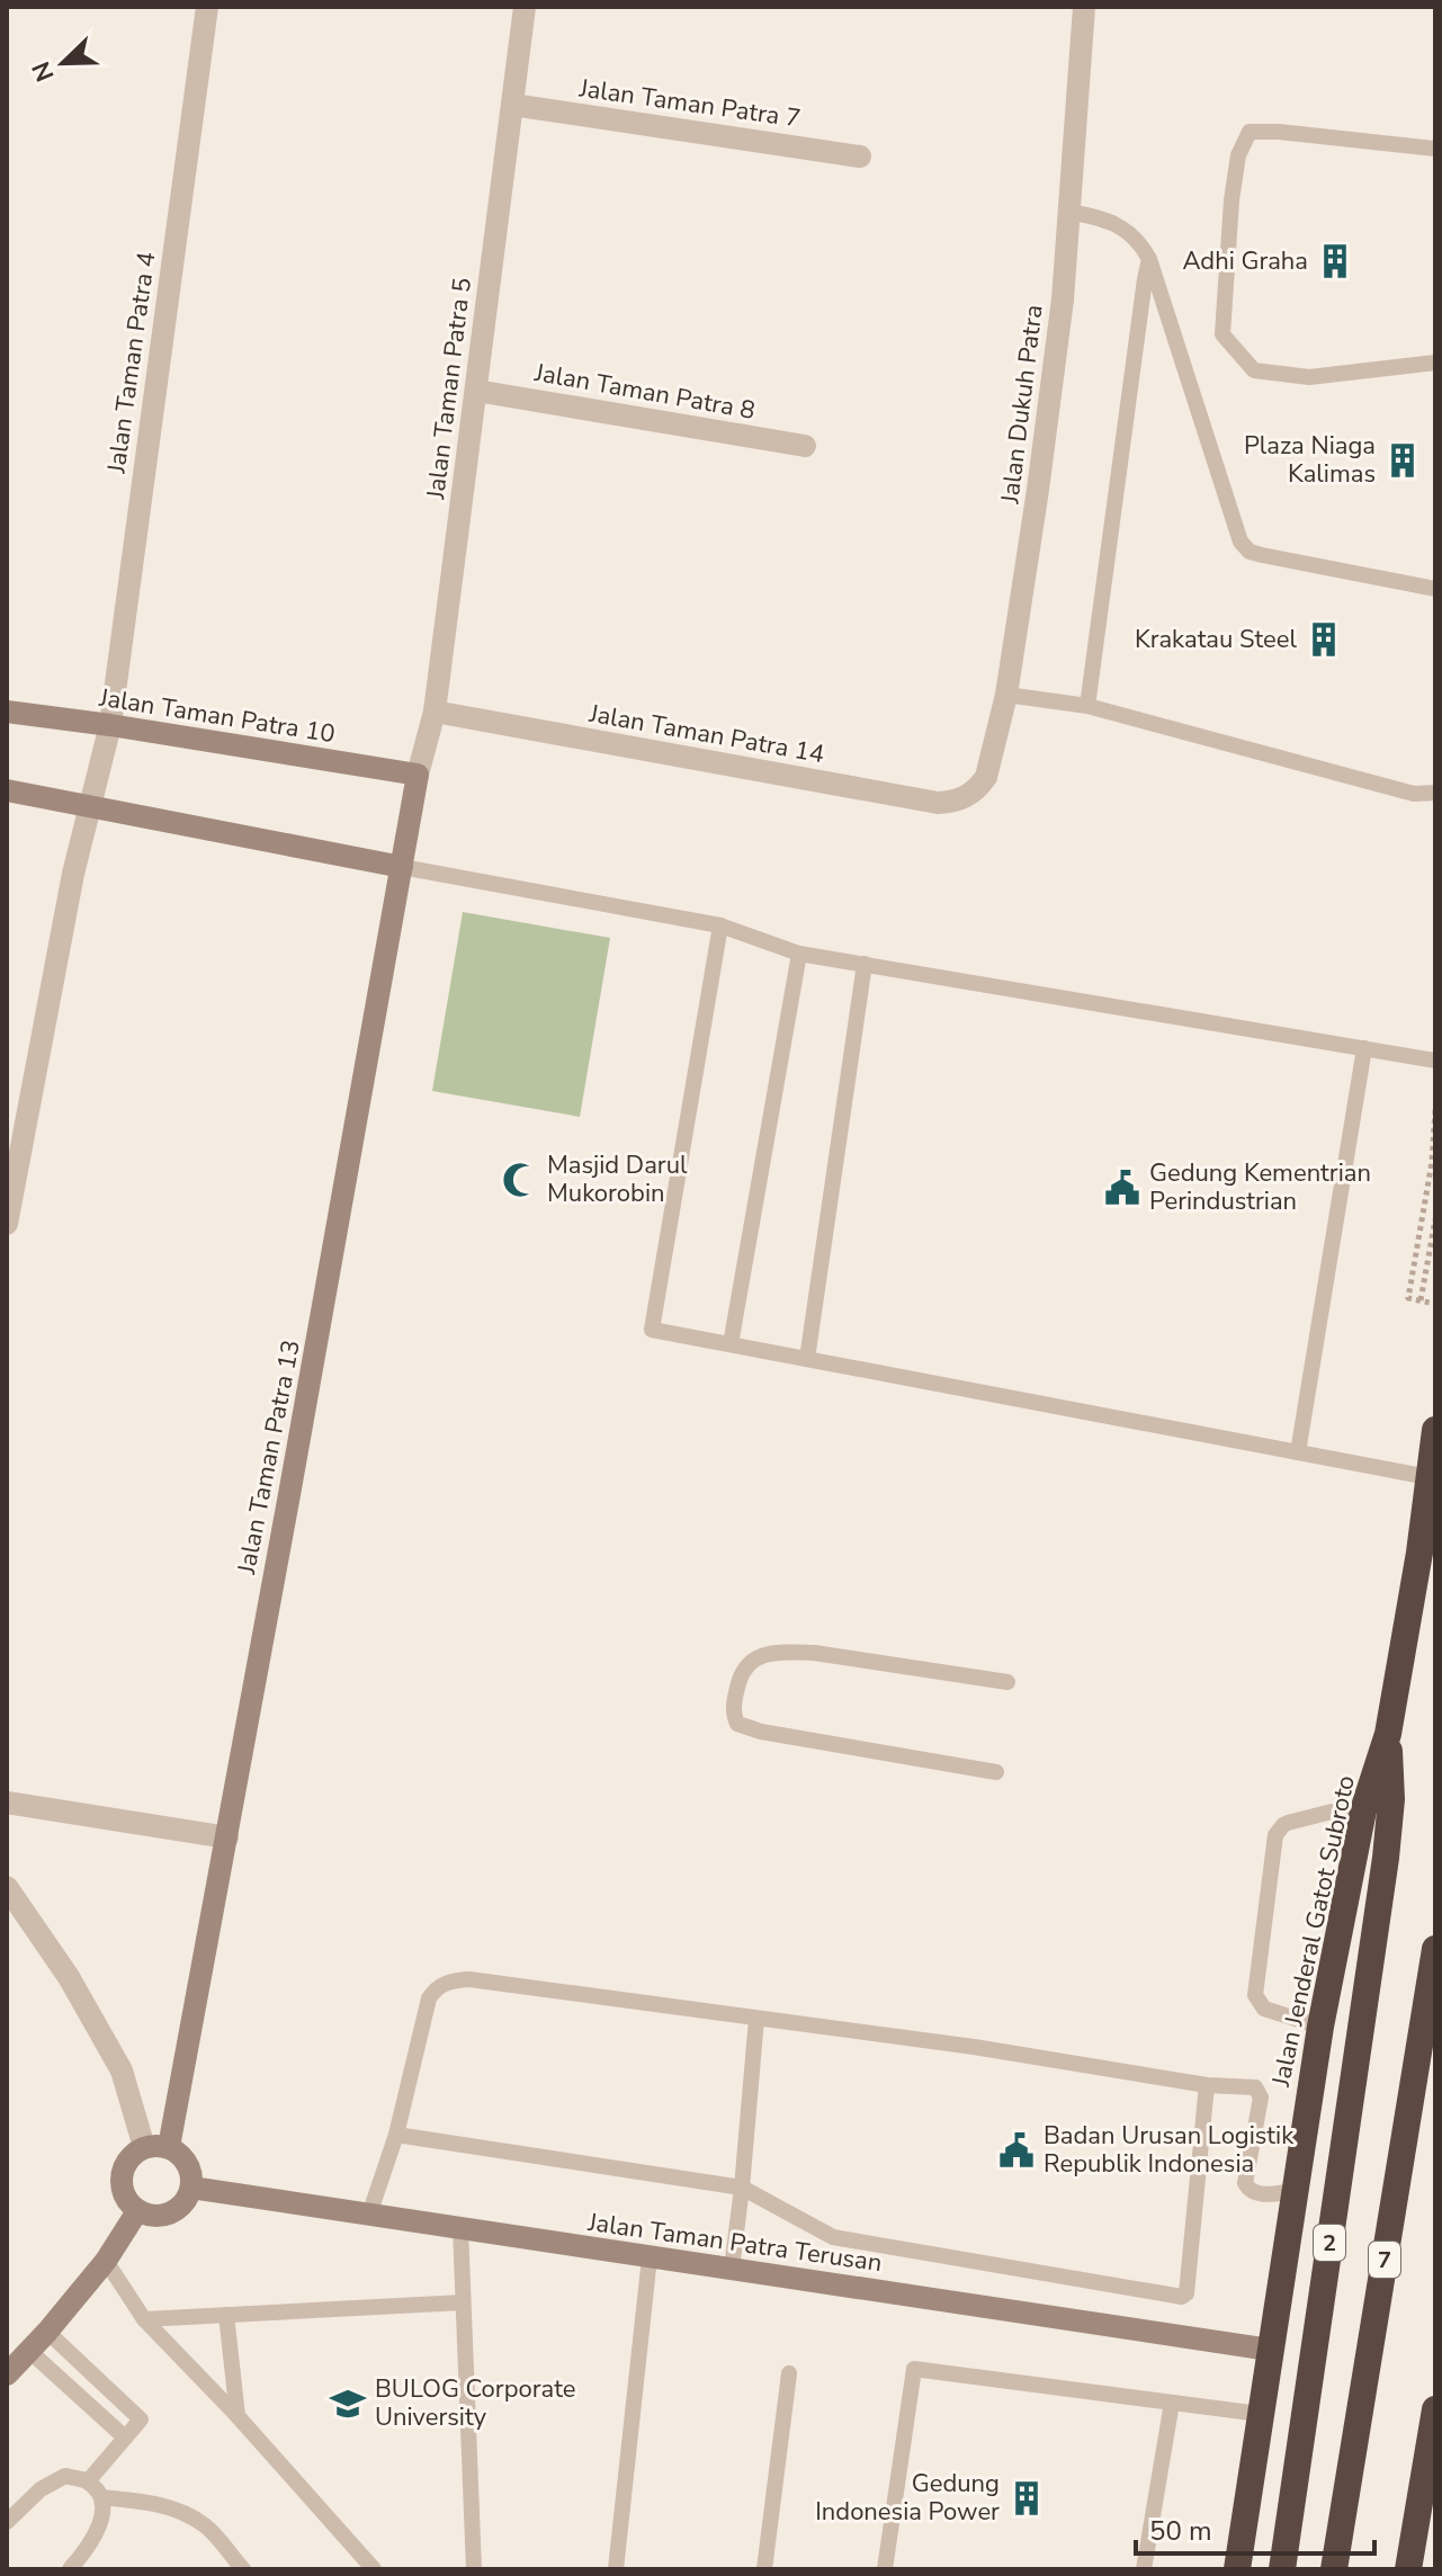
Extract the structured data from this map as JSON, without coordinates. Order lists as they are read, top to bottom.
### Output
{
  "streets": {
    "highway": ["Jalan Jenderal Gatot Subroto", "2", "7"],
    "street": [
      "Jalan Taman Patra 7",
      "Jalan Taman Patra 4",
      "Jalan Taman Patra 5",
      "Jalan Taman Patra 8",
      "Jalan Dukuh Patra",
      "Jalan Taman Patra 10",
      "Jalan Taman Patra 14",
      "Jalan Taman Patra 13",
      "Jalan Taman Patra Terusan"
    ]
  },
  "crossings": [
    ["Jalan Taman Patra 7", "Jalan Taman Patra 5"],
    ["Jalan Taman Patra 4", "Jalan Taman Patra 10"],
    ["Jalan Taman Patra 5", "Jalan Taman Patra 8"],
    ["Jalan Taman Patra 5", "Jalan Taman Patra 10"],
    ["Jalan Taman Patra 5", "Jalan Taman Patra 14"],
    ["Jalan Taman Patra 5", "Jalan Taman Patra 13"],
    ["Jalan Dukuh Patra", "Jalan Taman Patra 14"],
    ["Jalan Taman Patra 10", "Jalan Taman Patra 13"],
    ["Jalan Taman Patra 13", "Jalan Taman Patra Terusan"],
    ["Jalan Jenderal Gatot Subroto", "Jalan Taman Patra Terusan"]
  ],
  "places": {
    "building": [
      "Adhi Graha",
      "Plaza Niaga Kalimas",
      "Krakatau Steel",
      "Gedung Indonesia Power"
    ],
    "mosque": ["Masjid Darul Mukorobin"],
    "public building": ["Gedung Kementrian Perindustrian", "Badan Urusan Logistik Republik Indonesia"],
    "school or university": ["BULOG Corporate University"]
  },
  "scale_bar": "50 m",
  "north": "bottom left"
}
